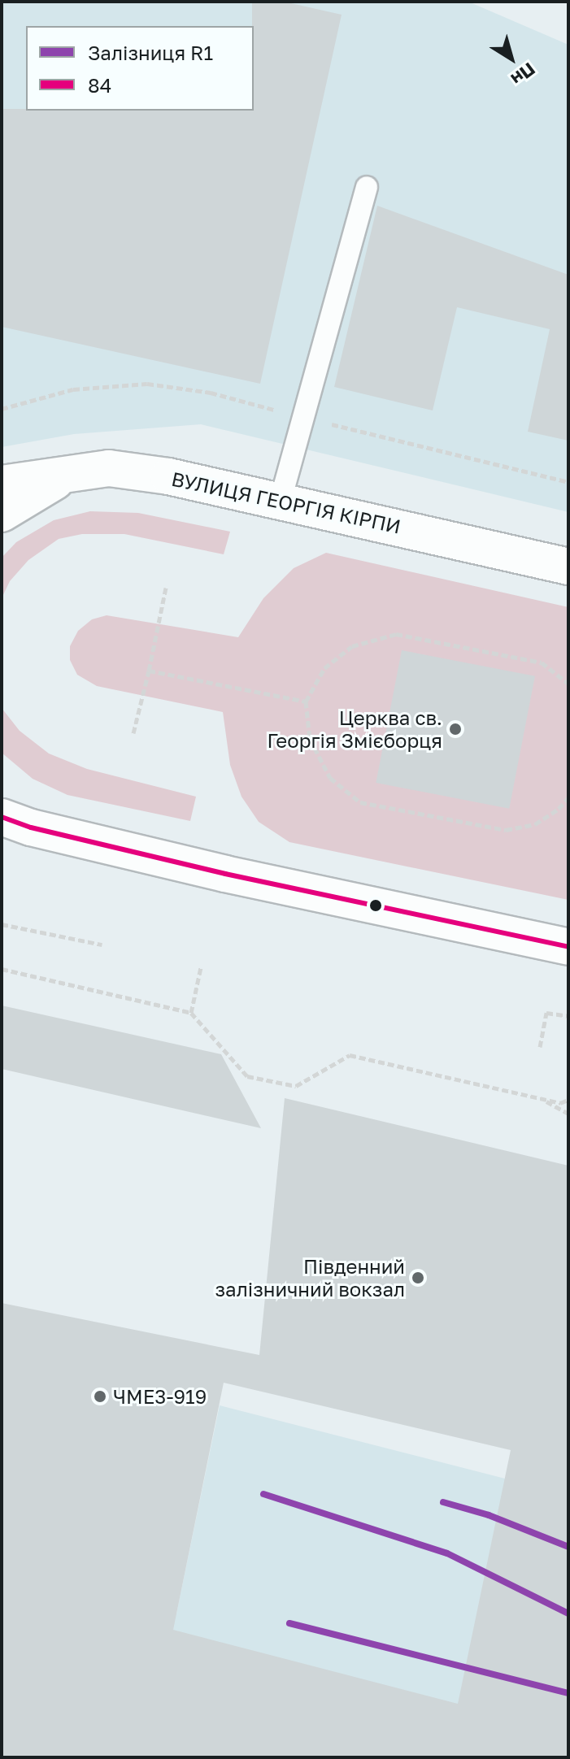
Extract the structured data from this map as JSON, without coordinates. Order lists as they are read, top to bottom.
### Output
{
  "streets": {
    "street": ["ВУЛИЦЯ ГЕОРГІЯ КІРПИ"]
  },
  "places": ["Церква св. Георгія Змієборця", "Південний залізничний вокзал", "ЧМЕ3-919"],
  "lines": ["transit line 84", "rail line R1"],
  "legend": ["Залізниця R1", "84"],
  "north": "bottom right"
}
